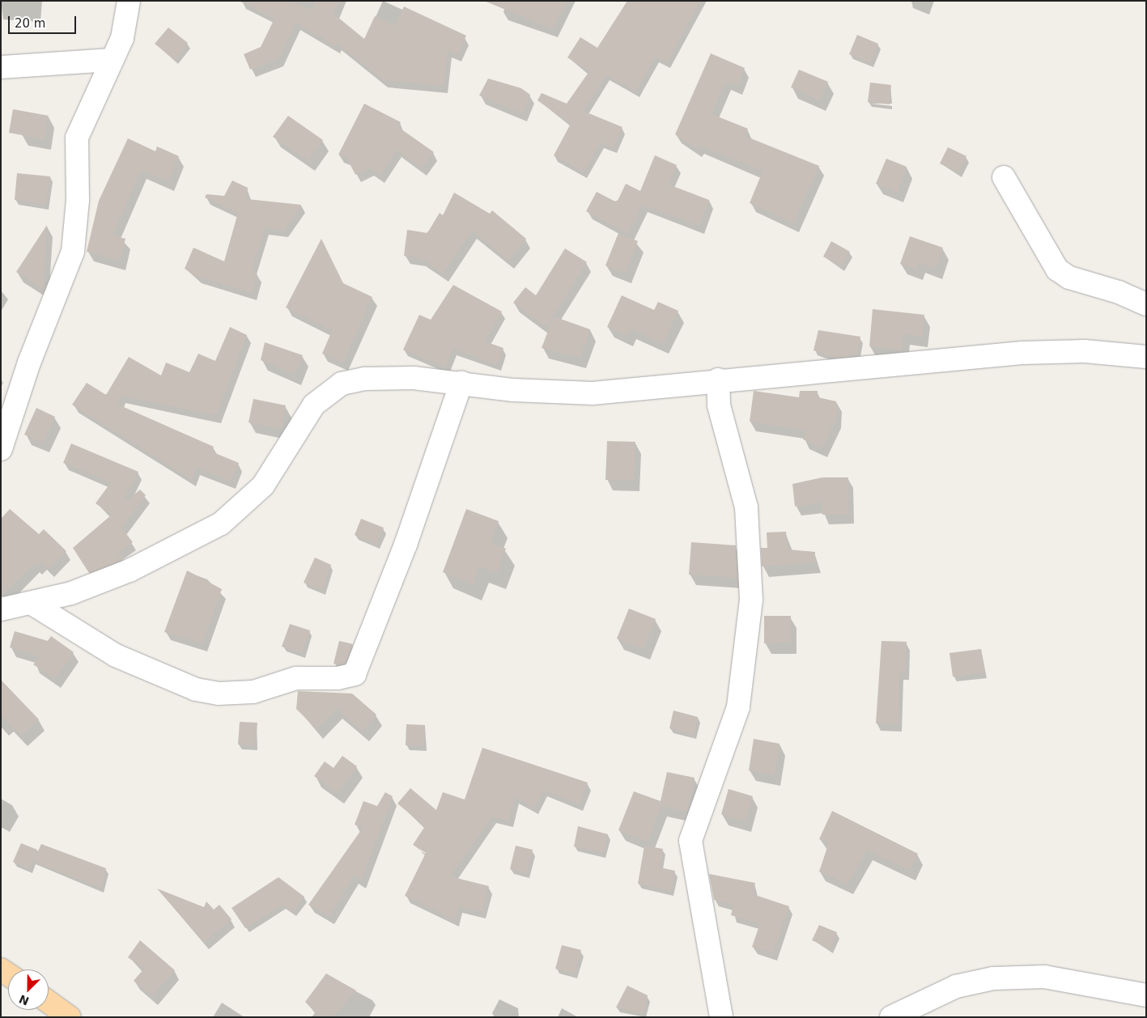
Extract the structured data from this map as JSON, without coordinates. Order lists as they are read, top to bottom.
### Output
{
  "scale_bar": "20 m",
  "north": "bottom left"
}
